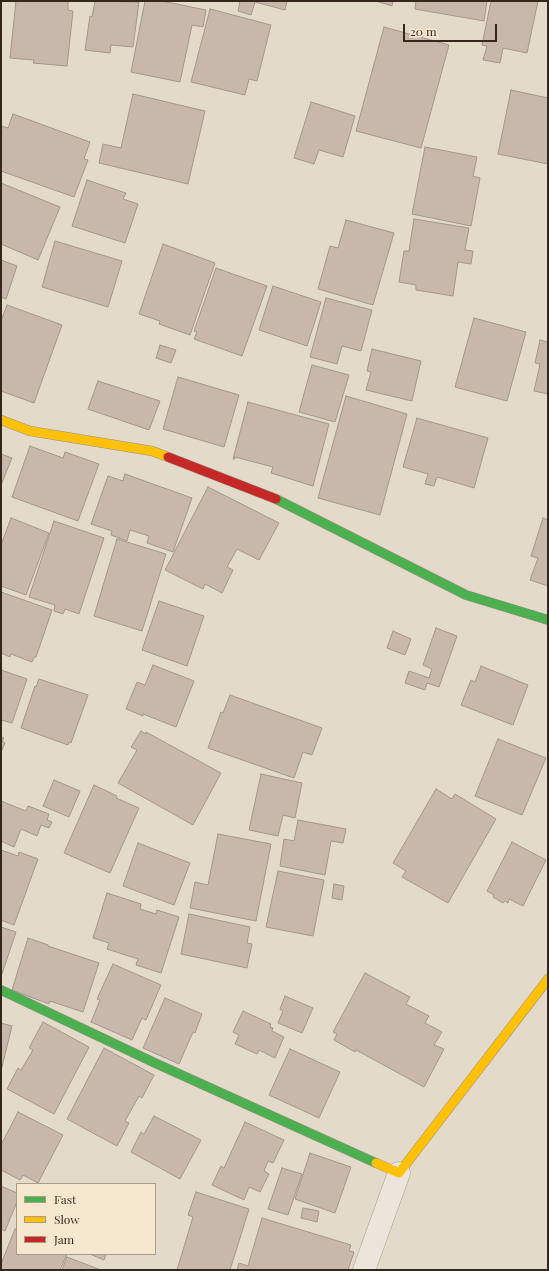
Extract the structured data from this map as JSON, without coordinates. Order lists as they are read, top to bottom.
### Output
{
  "legend": ["Fast", "Slow", "Jam"],
  "scale_bar": "20 m"
}
